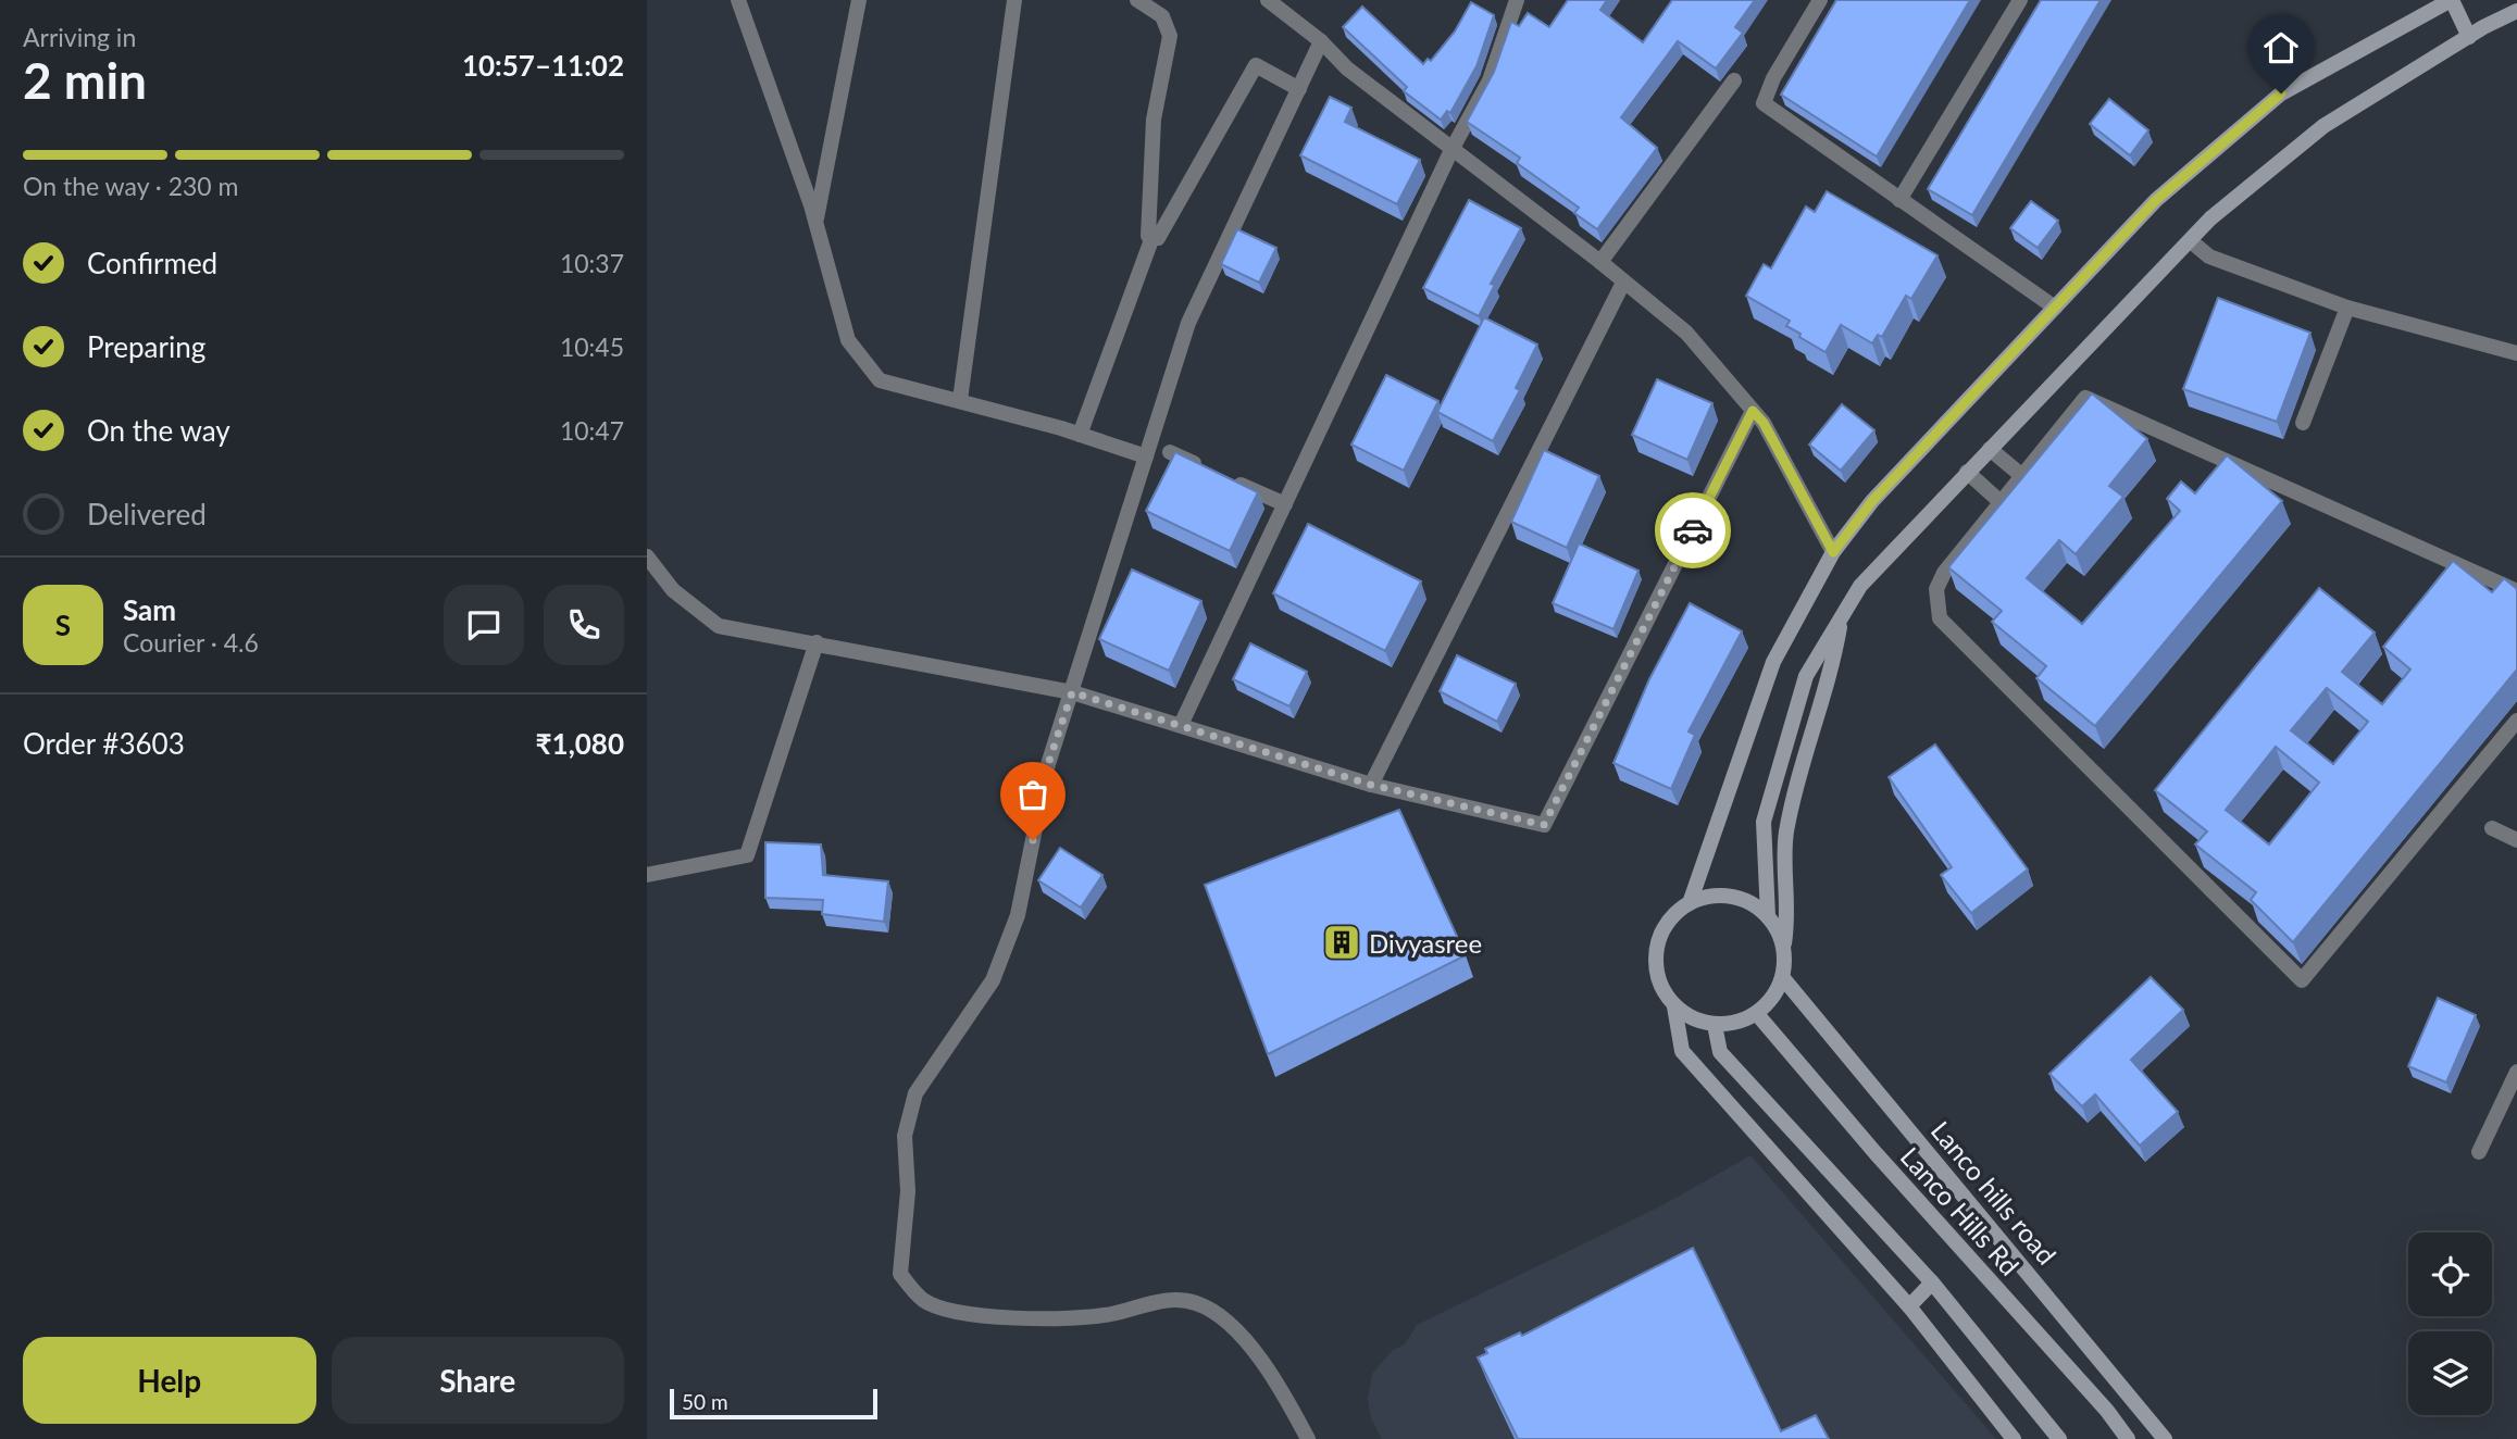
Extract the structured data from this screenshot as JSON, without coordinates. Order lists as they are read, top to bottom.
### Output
{
  "streets": {
    "main road": ["Lanco hills road", "Lanco Hills Rd"]
  },
  "crossings": [
    ["Lanco hills road", "Lanco Hills Rd"]
  ],
  "places": {
    "building": ["Divyasree"]
  },
  "scale_bar": "50 m",
  "page": {
    "heading": ["2 min", "Arriving in", "10:57–11:02"],
    "panel": [
      "Sam",
      "Courier · 4.6",
      "Order #3603",
      "₹1,080"
    ],
    "bar": "On the way · 230 m",
    "list": [
      ["Confirmed", "10:37"],
      ["Preparing", "10:45"],
      ["On the way", "10:47"],
      "Delivered"
    ],
    "round": "S",
    "buttons": ["Help", "Share"],
    "scale": "50 m"
  }
}
